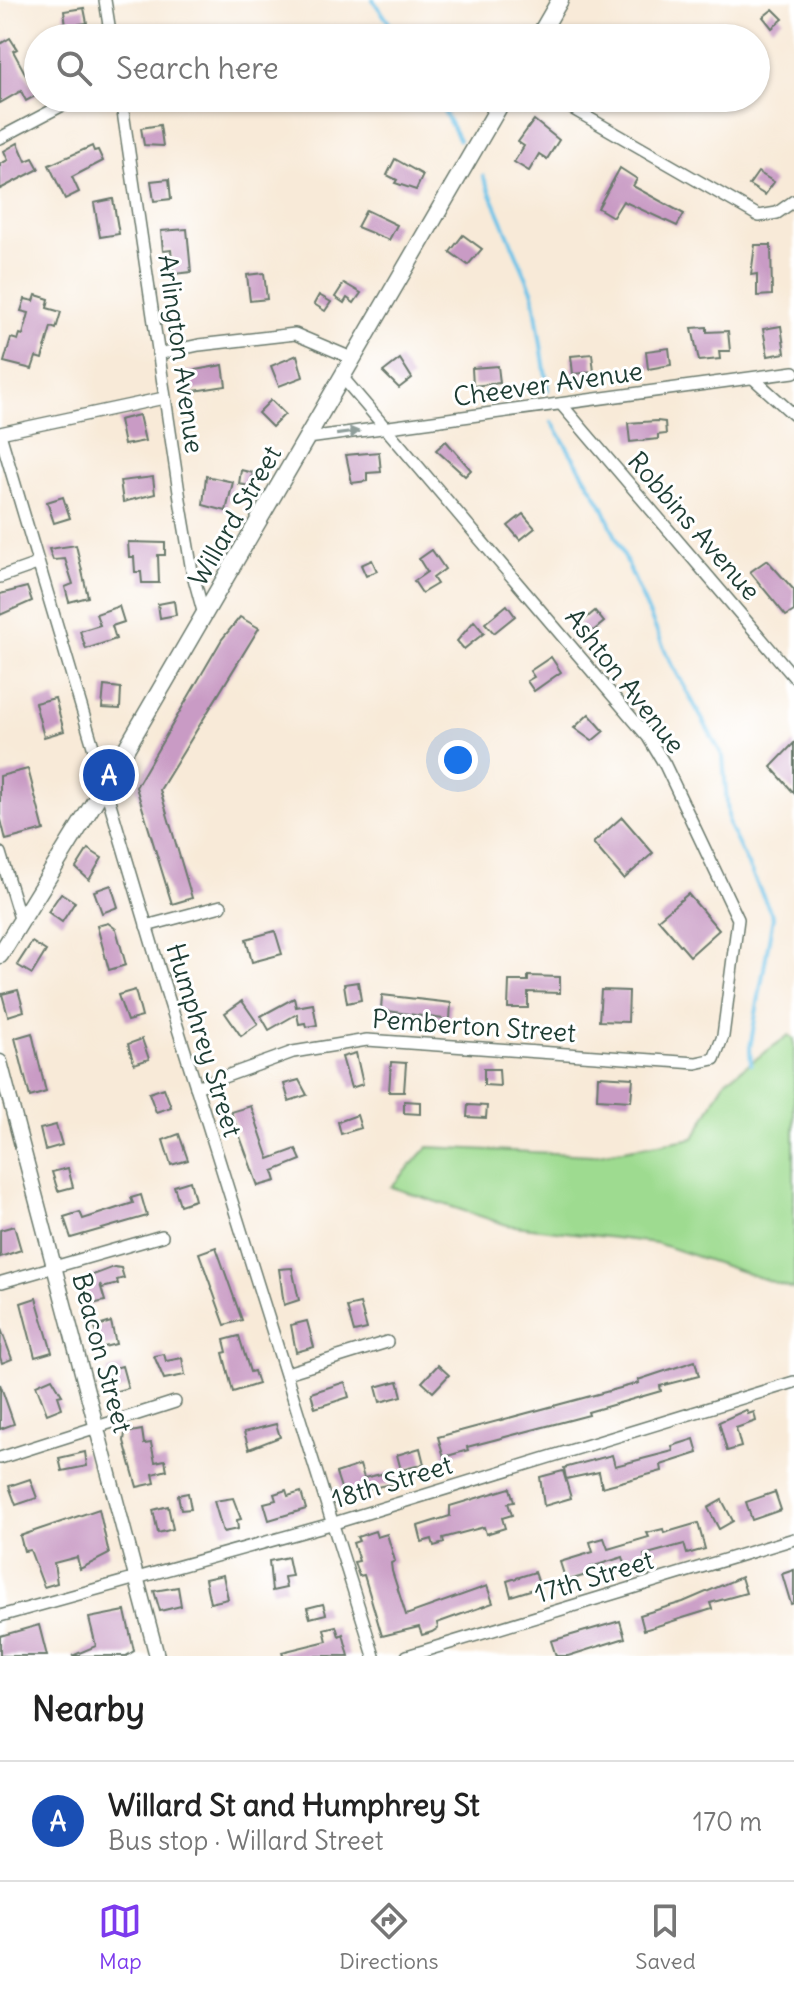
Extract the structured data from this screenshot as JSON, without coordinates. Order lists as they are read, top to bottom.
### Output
{
  "streets": {
    "main road": ["Willard Street"],
    "street": [
      "Arlington Avenue",
      "Cheever Avenue",
      "Robbins Avenue",
      "Ashton Avenue",
      "Pemberton Street",
      "Humphrey Street",
      "Beacon Street",
      "18th Street",
      "17th Street"
    ]
  },
  "crossings": [
    ["Arlington Avenue", "Willard Street"],
    ["Cheever Avenue", "Willard Street"],
    ["Cheever Avenue", "Robbins Avenue"],
    ["Cheever Avenue", "Ashton Avenue"],
    ["Willard Street", "Ashton Avenue"],
    ["Willard Street", "Humphrey Street"],
    ["Ashton Avenue", "Pemberton Street"],
    ["Pemberton Street", "Humphrey Street"],
    ["Humphrey Street", "18th Street"],
    ["Beacon Street", "18th Street"]
  ],
  "page": {
    "search": "Search here",
    "pins": "A",
    "heading": "Nearby",
    "list": [
      {
        "mark": "A",
        "name": "Willard St and Humphrey St",
        "note": "Bus stop · Willard Street",
        "value": "170 m"
      }
    ],
    "nav": ["Map", "Directions", "Saved"]
  }
}
